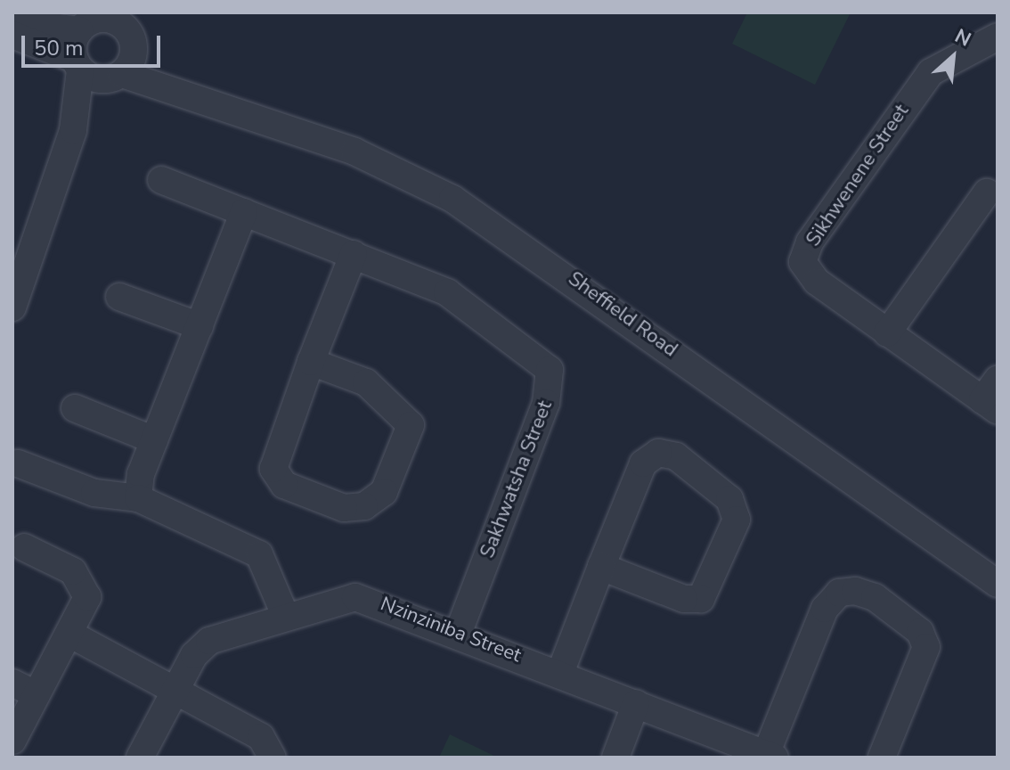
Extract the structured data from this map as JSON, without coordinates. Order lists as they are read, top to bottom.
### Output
{
  "streets": {
    "street": [
      "Sikhwenene Street",
      "Sheffield Road",
      "Sakhwatsha Street",
      "Nzinziniba Street"
    ]
  },
  "crossings": [
    ["Sakhwatsha Street", "Nzinziniba Street"]
  ],
  "scale_bar": "50 m",
  "north": "top right"
}
